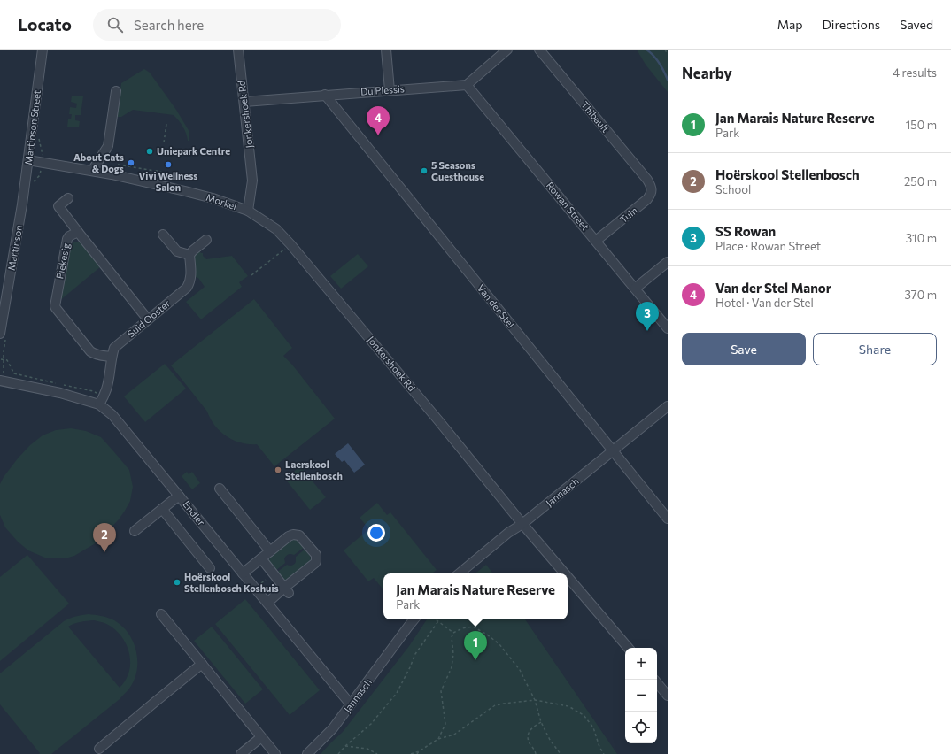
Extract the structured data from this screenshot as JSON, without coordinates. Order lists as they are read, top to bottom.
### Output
{
  "streets": {
    "street": [
      "Du Plessis",
      "Jonkershoek Rd",
      "Thibault",
      "Martinson Street",
      "Morkel",
      "Rowan Street",
      "Tuin",
      "Martinson",
      "Piekesig",
      "Van der Stel",
      "Suid Ooster",
      "Jannasch",
      "Endler"
    ]
  },
  "crossings": [
    ["Du Plessis", "Jonkershoek Rd"],
    ["Du Plessis", "Rowan Street"],
    ["Du Plessis", "Van der Stel"],
    ["Jonkershoek Rd", "Morkel"],
    ["Jonkershoek Rd", "Jannasch"],
    ["Thibault", "Tuin"],
    ["Martinson Street", "Morkel"],
    ["Martinson Street", "Martinson"],
    ["Rowan Street", "Tuin"],
    ["Piekesig", "Suid Ooster"],
    ["Van der Stel", "Jannasch"],
    ["Suid Ooster", "Endler"],
    ["Jannasch", "Endler"]
  ],
  "places": [
    "Uniepark Centre",
    "About Cats & Dogs",
    "Vivi Wellness Salon",
    "5 Seasons Guesthouse",
    "Laerskool Stellenbosch",
    "Hoërskool Stellenbosch Koshuis"
  ],
  "page": {
    "header": "Locato",
    "search": "Search here",
    "nav": ["Map", "Directions", "Saved"],
    "heading": ["Nearby", "4 results"],
    "list": [
      {
        "mark": "1",
        "name": "Jan Marais Nature Reserve",
        "note": "Park",
        "value": "150 m"
      },
      {
        "mark": "2",
        "name": "Hoërskool Stellenbosch",
        "note": "School",
        "value": "250 m"
      },
      {
        "mark": "3",
        "name": "SS Rowan",
        "note": "Place · Rowan Street",
        "value": "310 m"
      },
      {
        "mark": "4",
        "name": "Van der Stel Manor",
        "note": "Hotel · Van der Stel",
        "value": "370 m"
      }
    ],
    "pins": [
      "4",
      "3",
      "2",
      "1"
    ],
    "buttons": ["Save", "Share"],
    "popup": ["Jan Marais Nature Reserve", "Park"],
    "map_buttons": ["+", "−"]
  }
}
